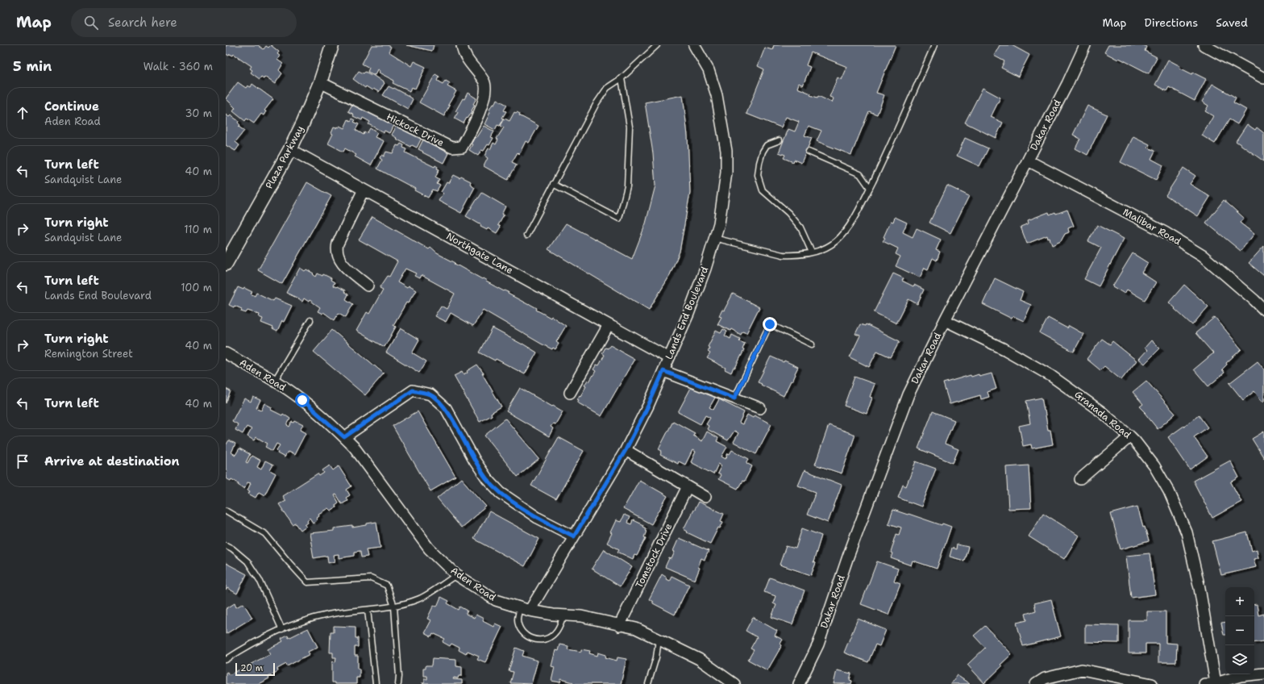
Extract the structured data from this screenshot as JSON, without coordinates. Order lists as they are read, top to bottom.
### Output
{
  "streets": {
    "street": [
      "Dakar Road",
      "Hickock Drive",
      "Plaza Parkway",
      "Malibar Road",
      "Northgate Lane",
      "Lands End Boulevard",
      "Aden Road",
      "Granada Road",
      "Tomstock Drive"
    ]
  },
  "crossings": [
    ["Dakar Road", "Malibar Road"],
    ["Dakar Road", "Granada Road"],
    ["Hickock Drive", "Plaza Parkway"],
    ["Plaza Parkway", "Northgate Lane"],
    ["Northgate Lane", "Lands End Boulevard"],
    ["Lands End Boulevard", "Aden Road"],
    ["Aden Road", "Tomstock Drive"]
  ],
  "scale_bar": "20 m",
  "page": {
    "header": "Map",
    "search": "Search here",
    "nav": ["Map", "Directions", "Saved"],
    "heading": ["5 min", "Walk · 360 m"],
    "list": [
      ["Continue", "Aden Road", "30 m"],
      ["Turn left", "Sandquist Lane", "40 m"],
      ["Turn right", "Sandquist Lane", "110 m"],
      ["Turn left", "Lands End Boulevard", "100 m"],
      ["Turn right", "Remington Street", "40 m"],
      ["Turn left", "40 m"],
      "Arrive at destination"
    ],
    "map_buttons": ["+", "−"],
    "scale": "20 m"
  }
}
